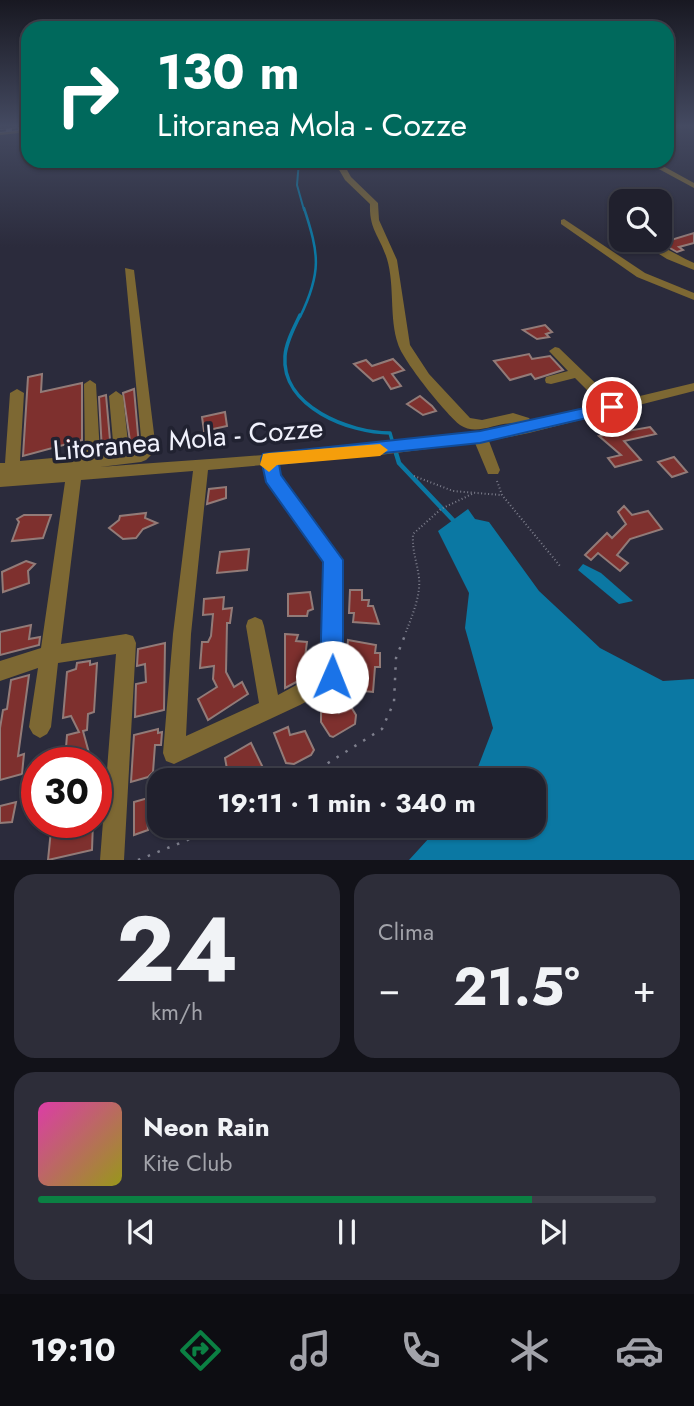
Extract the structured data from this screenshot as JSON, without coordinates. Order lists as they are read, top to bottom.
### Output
{
  "streets": {
    "street": ["Litoranea Mola - Cozze"]
  },
  "page": {
    "turn": ["130 m", "Litoranea Mola - Cozze"],
    "limit": "30",
    "trip": "19:11 · 1 min · 340 m",
    "tile": [
      ["24", "km/h"],
      "Clima"
    ],
    "heat": ["−", "21.5°", "+"],
    "song": ["Neon Rain", "Kite Club"],
    "tabs": "19:10"
  }
}
